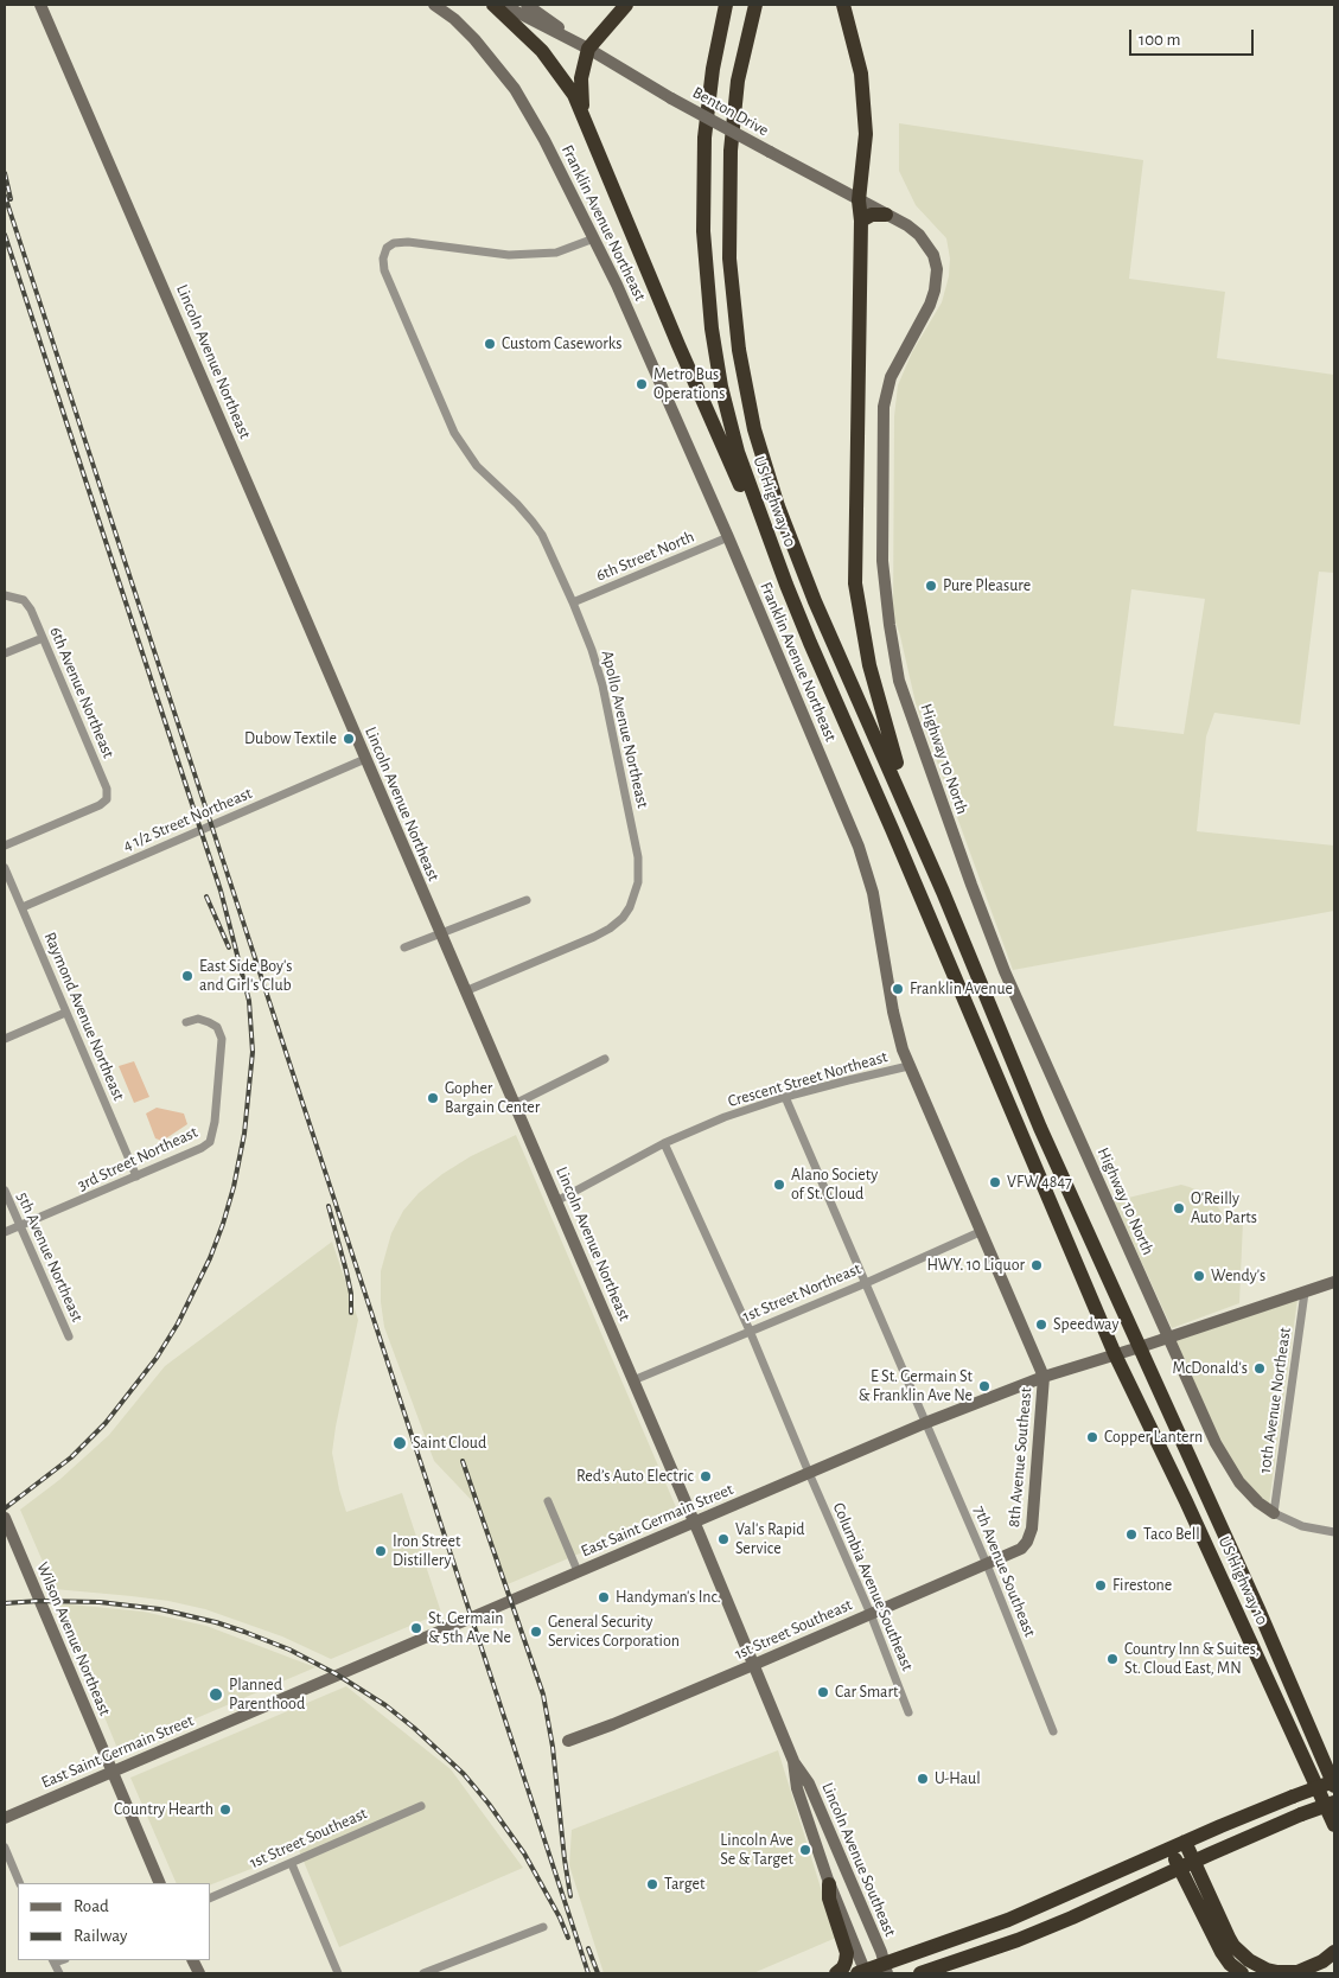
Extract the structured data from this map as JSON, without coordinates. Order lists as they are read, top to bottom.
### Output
{
  "streets": {
    "highway": ["US Highway 10"],
    "street": [
      "Benton Drive",
      "Franklin Avenue Northeast",
      "Lincoln Avenue Northeast",
      "6th Street North",
      "6th Avenue Northeast",
      "Apollo Avenue Northeast",
      "Highway 10 North",
      "4 1/2 Street Northeast",
      "Raymond Avenue Northeast",
      "Crescent Street Northeast",
      "3rd Street Northeast",
      "5th Avenue Northeast",
      "1st Street Northeast",
      "10th Avenue Northeast",
      "8th Avenue Southeast",
      "East Saint Germain Street",
      "7th Avenue Southeast",
      "Columbia Avenue Southeast",
      "1st Street Southeast",
      "Wilson Avenue Northeast",
      "Lincoln Avenue Southeast"
    ]
  },
  "crossings": [
    ["Benton Drive", "Highway 10 North"],
    ["Franklin Avenue Northeast", "6th Street North"],
    ["Franklin Avenue Northeast", "Apollo Avenue Northeast"],
    ["Franklin Avenue Northeast", "Crescent Street Northeast"],
    ["Franklin Avenue Northeast", "1st Street Northeast"],
    ["Franklin Avenue Northeast", "8th Avenue Southeast"],
    ["Franklin Avenue Northeast", "East Saint Germain Street"],
    ["Lincoln Avenue Northeast", "Apollo Avenue Northeast"],
    ["Lincoln Avenue Northeast", "4 1/2 Street Northeast"],
    ["Lincoln Avenue Northeast", "Crescent Street Northeast"],
    ["Lincoln Avenue Northeast", "1st Street Northeast"],
    ["Lincoln Avenue Northeast", "East Saint Germain Street"],
    ["Lincoln Avenue Northeast", "Lincoln Avenue Southeast"],
    ["US Highway 10", "East Saint Germain Street"],
    ["6th Street North", "Apollo Avenue Northeast"],
    ["Highway 10 North", "10th Avenue Northeast"],
    ["Highway 10 North", "East Saint Germain Street"],
    ["4 1/2 Street Northeast", "Raymond Avenue Northeast"],
    ["Raymond Avenue Northeast", "3rd Street Northeast"],
    ["Crescent Street Northeast", "7th Avenue Southeast"],
    ["Crescent Street Northeast", "Columbia Avenue Southeast"],
    ["3rd Street Northeast", "5th Avenue Northeast"],
    ["1st Street Northeast", "7th Avenue Southeast"],
    ["1st Street Northeast", "Columbia Avenue Southeast"],
    ["10th Avenue Northeast", "East Saint Germain Street"],
    ["8th Avenue Southeast", "East Saint Germain Street"],
    ["8th Avenue Southeast", "1st Street Southeast"],
    ["East Saint Germain Street", "7th Avenue Southeast"],
    ["East Saint Germain Street", "Columbia Avenue Southeast"],
    ["East Saint Germain Street", "Wilson Avenue Northeast"],
    ["East Saint Germain Street", "Lincoln Avenue Southeast"],
    ["7th Avenue Southeast", "1st Street Southeast"],
    ["Columbia Avenue Southeast", "1st Street Southeast"],
    ["1st Street Southeast", "Lincoln Avenue Southeast"]
  ],
  "places": [
    "Custom Caseworks",
    "Metro Bus Operations",
    "Pure Pleasure",
    "Dubow Textile",
    "East Side Boy's and Girl's Club",
    "Franklin Avenue",
    "Gopher Bargain Center",
    "VFW 4847",
    "Alano Society of St. Cloud",
    "O'Reilly Auto Parts",
    "HWY. 10 Liquor",
    "Wendy's",
    "Speedway",
    "McDonald's",
    "E St. Germain St & Franklin Ave Ne",
    "Copper Lantern",
    "Saint Cloud",
    "Red’s Auto Electric",
    "Taco Bell",
    "Val's Rapid Service",
    "Iron Street Distillery",
    "Firestone",
    "Handyman's Inc.",
    "St. Germain & 5th Ave Ne",
    "General Security Services Corporation",
    "Country Inn & Suites, St. Cloud East, MN",
    "Car Smart",
    "Planned Parenthood",
    "U-Haul",
    "Country Hearth",
    "Lincoln Ave Se & Target",
    "Target"
  ],
  "legend": ["Road", "Railway"],
  "scale_bar": "100 m"
}
